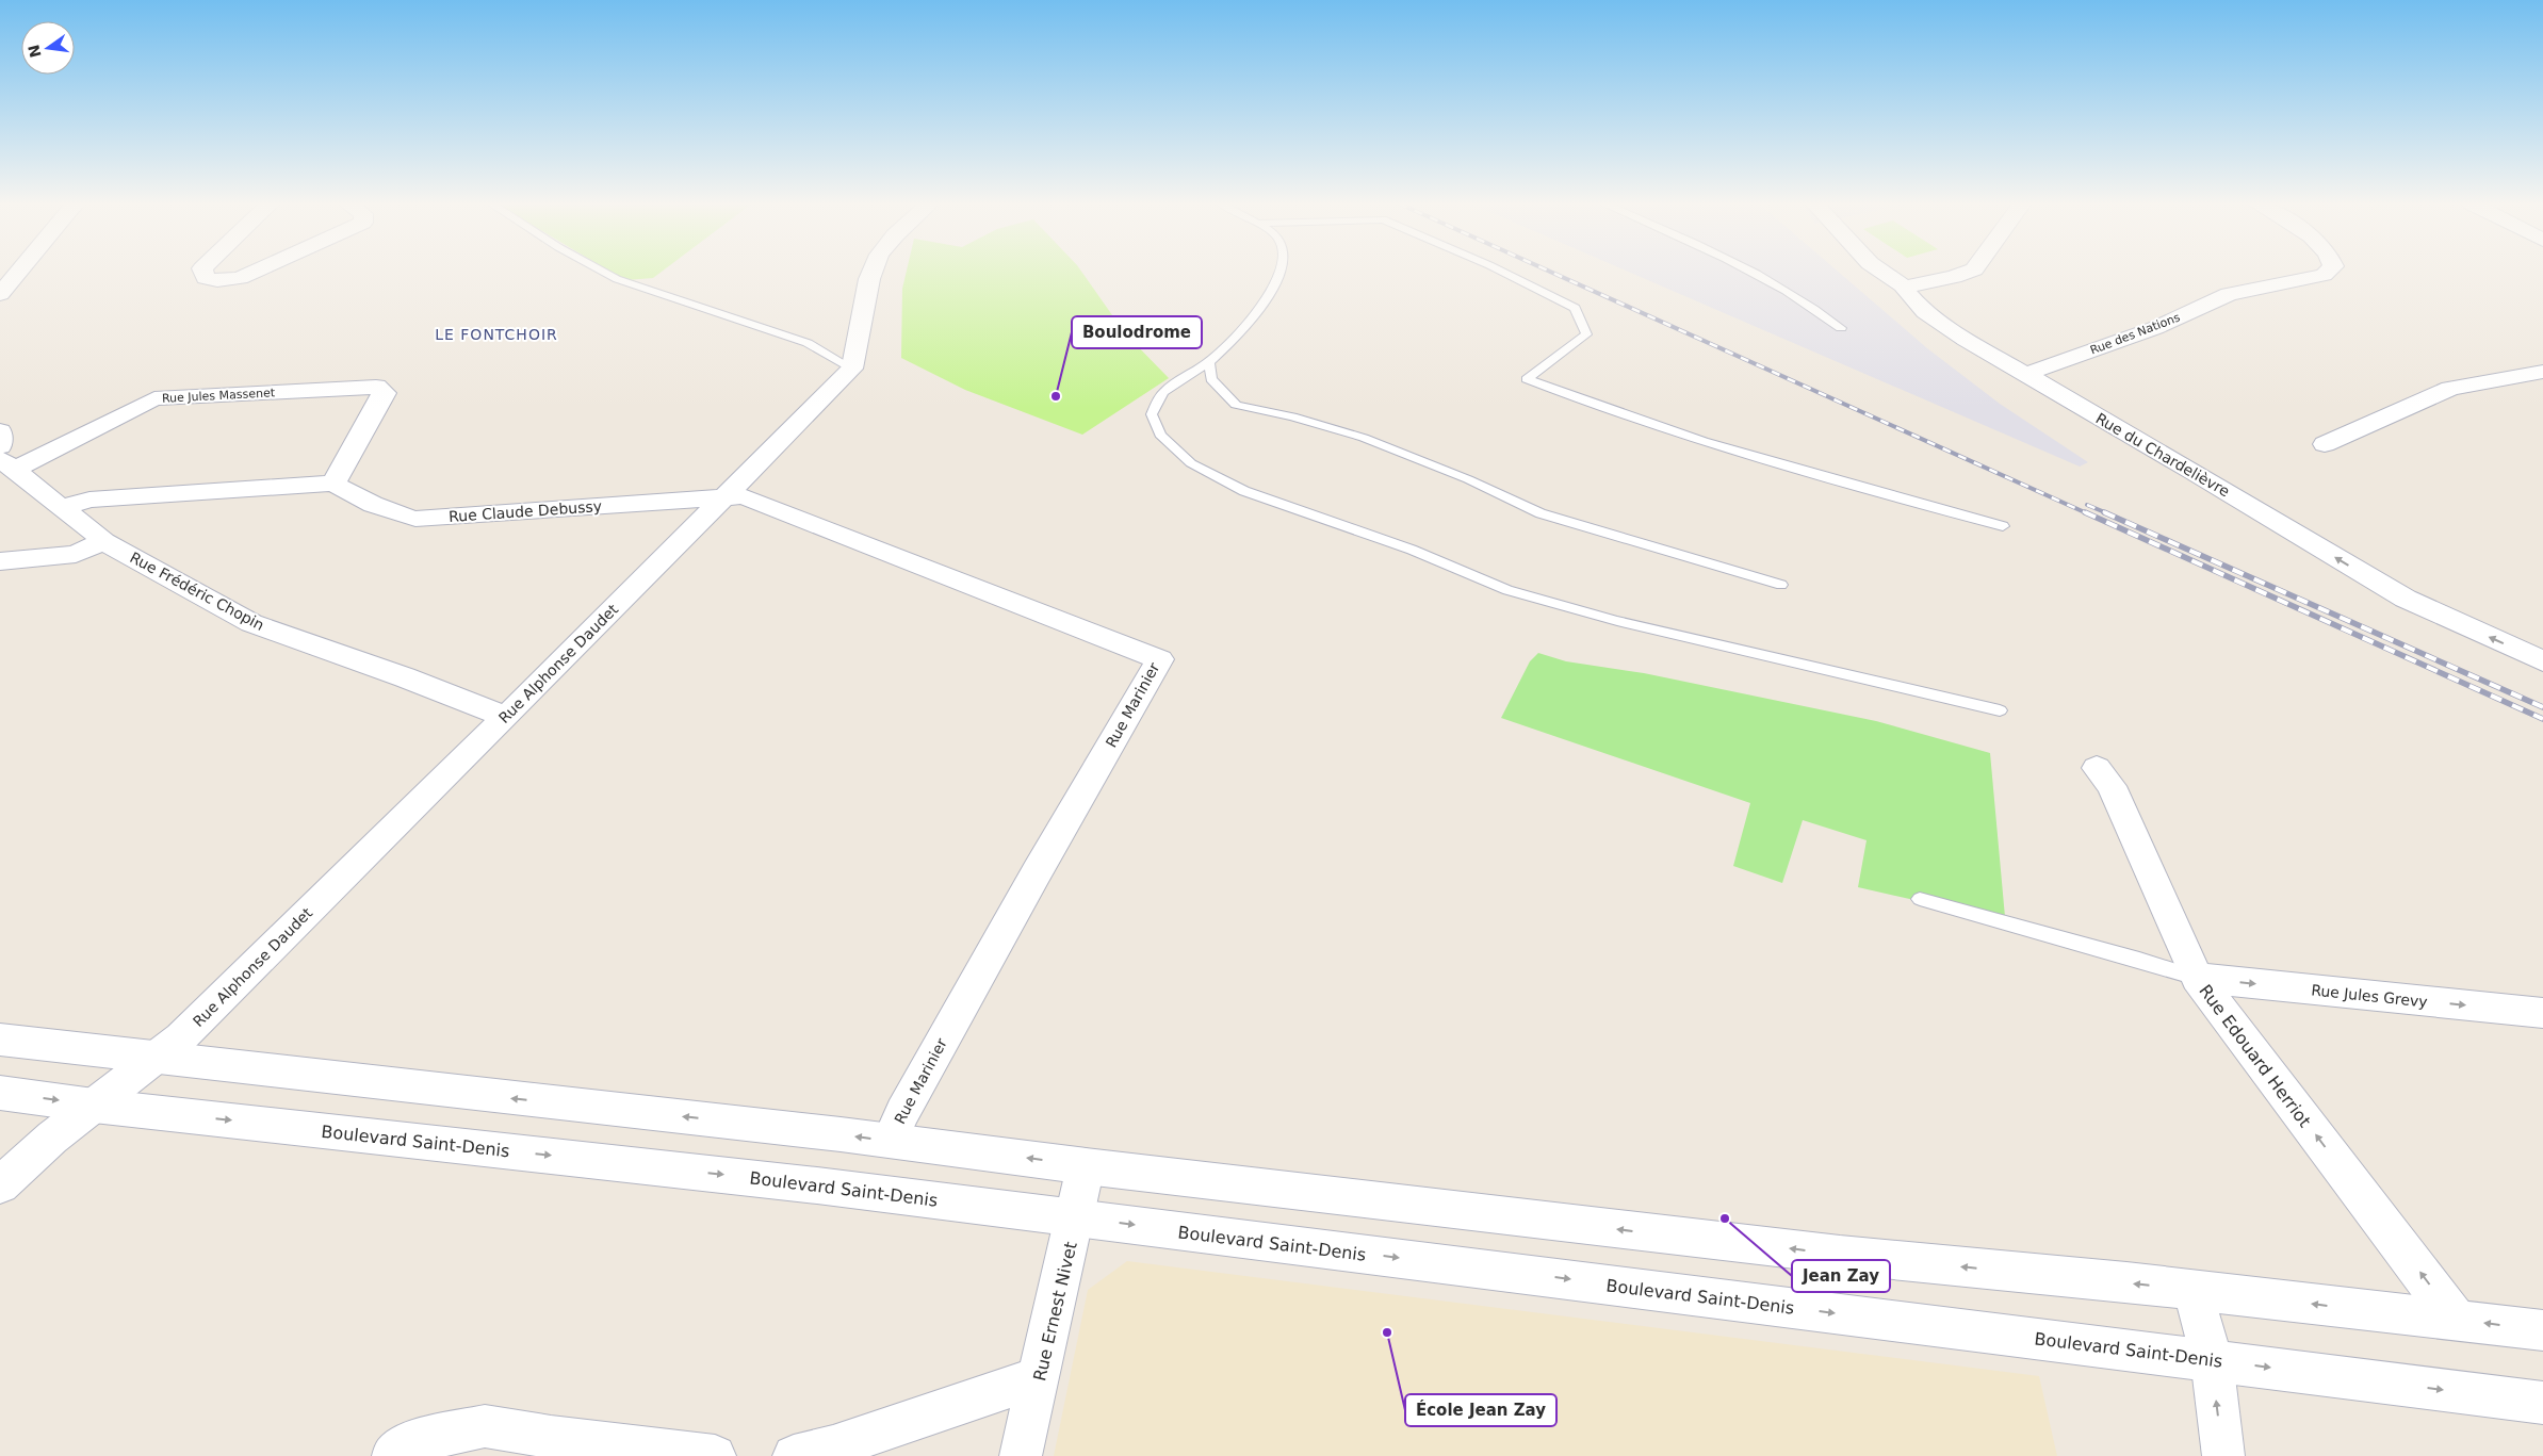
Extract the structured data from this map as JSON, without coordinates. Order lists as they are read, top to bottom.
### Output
{
  "streets": {
    "street": [
      "Rue des Nations",
      "Rue Jules Massenet",
      "Rue du Chardelièvre",
      "Rue Claude Debussy",
      "Rue Frédéric Chopin",
      "Rue Alphonse Daudet",
      "Rue Marinier",
      "Rue Jules Grevy",
      "Rue Edouard Herriot",
      "Boulevard Saint-Denis",
      "Rue Ernest Nivet"
    ]
  },
  "crossings": [
    ["Rue des Nations", "Rue du Chardelièvre"],
    ["Rue Jules Massenet", "Rue Claude Debussy"],
    ["Rue Jules Massenet", "Rue Frédéric Chopin"],
    ["Rue Claude Debussy", "Rue Alphonse Daudet"],
    ["Rue Claude Debussy", "Rue Marinier"],
    ["Rue Frédéric Chopin", "Rue Alphonse Daudet"],
    ["Rue Alphonse Daudet", "Rue Marinier"],
    ["Rue Alphonse Daudet", "Boulevard Saint-Denis"],
    ["Rue Jules Grevy", "Rue Edouard Herriot"],
    ["Boulevard Saint-Denis", "Rue Ernest Nivet"]
  ],
  "one_way": ["Rue du Chardelièvre", "Rue Jules Grevy", "Rue Edouard Herriot"],
  "districts": ["LE FONTCHOIR"],
  "places": ["Boulodrome", "Jean Zay", "École Jean Zay"],
  "north": "left"
}
